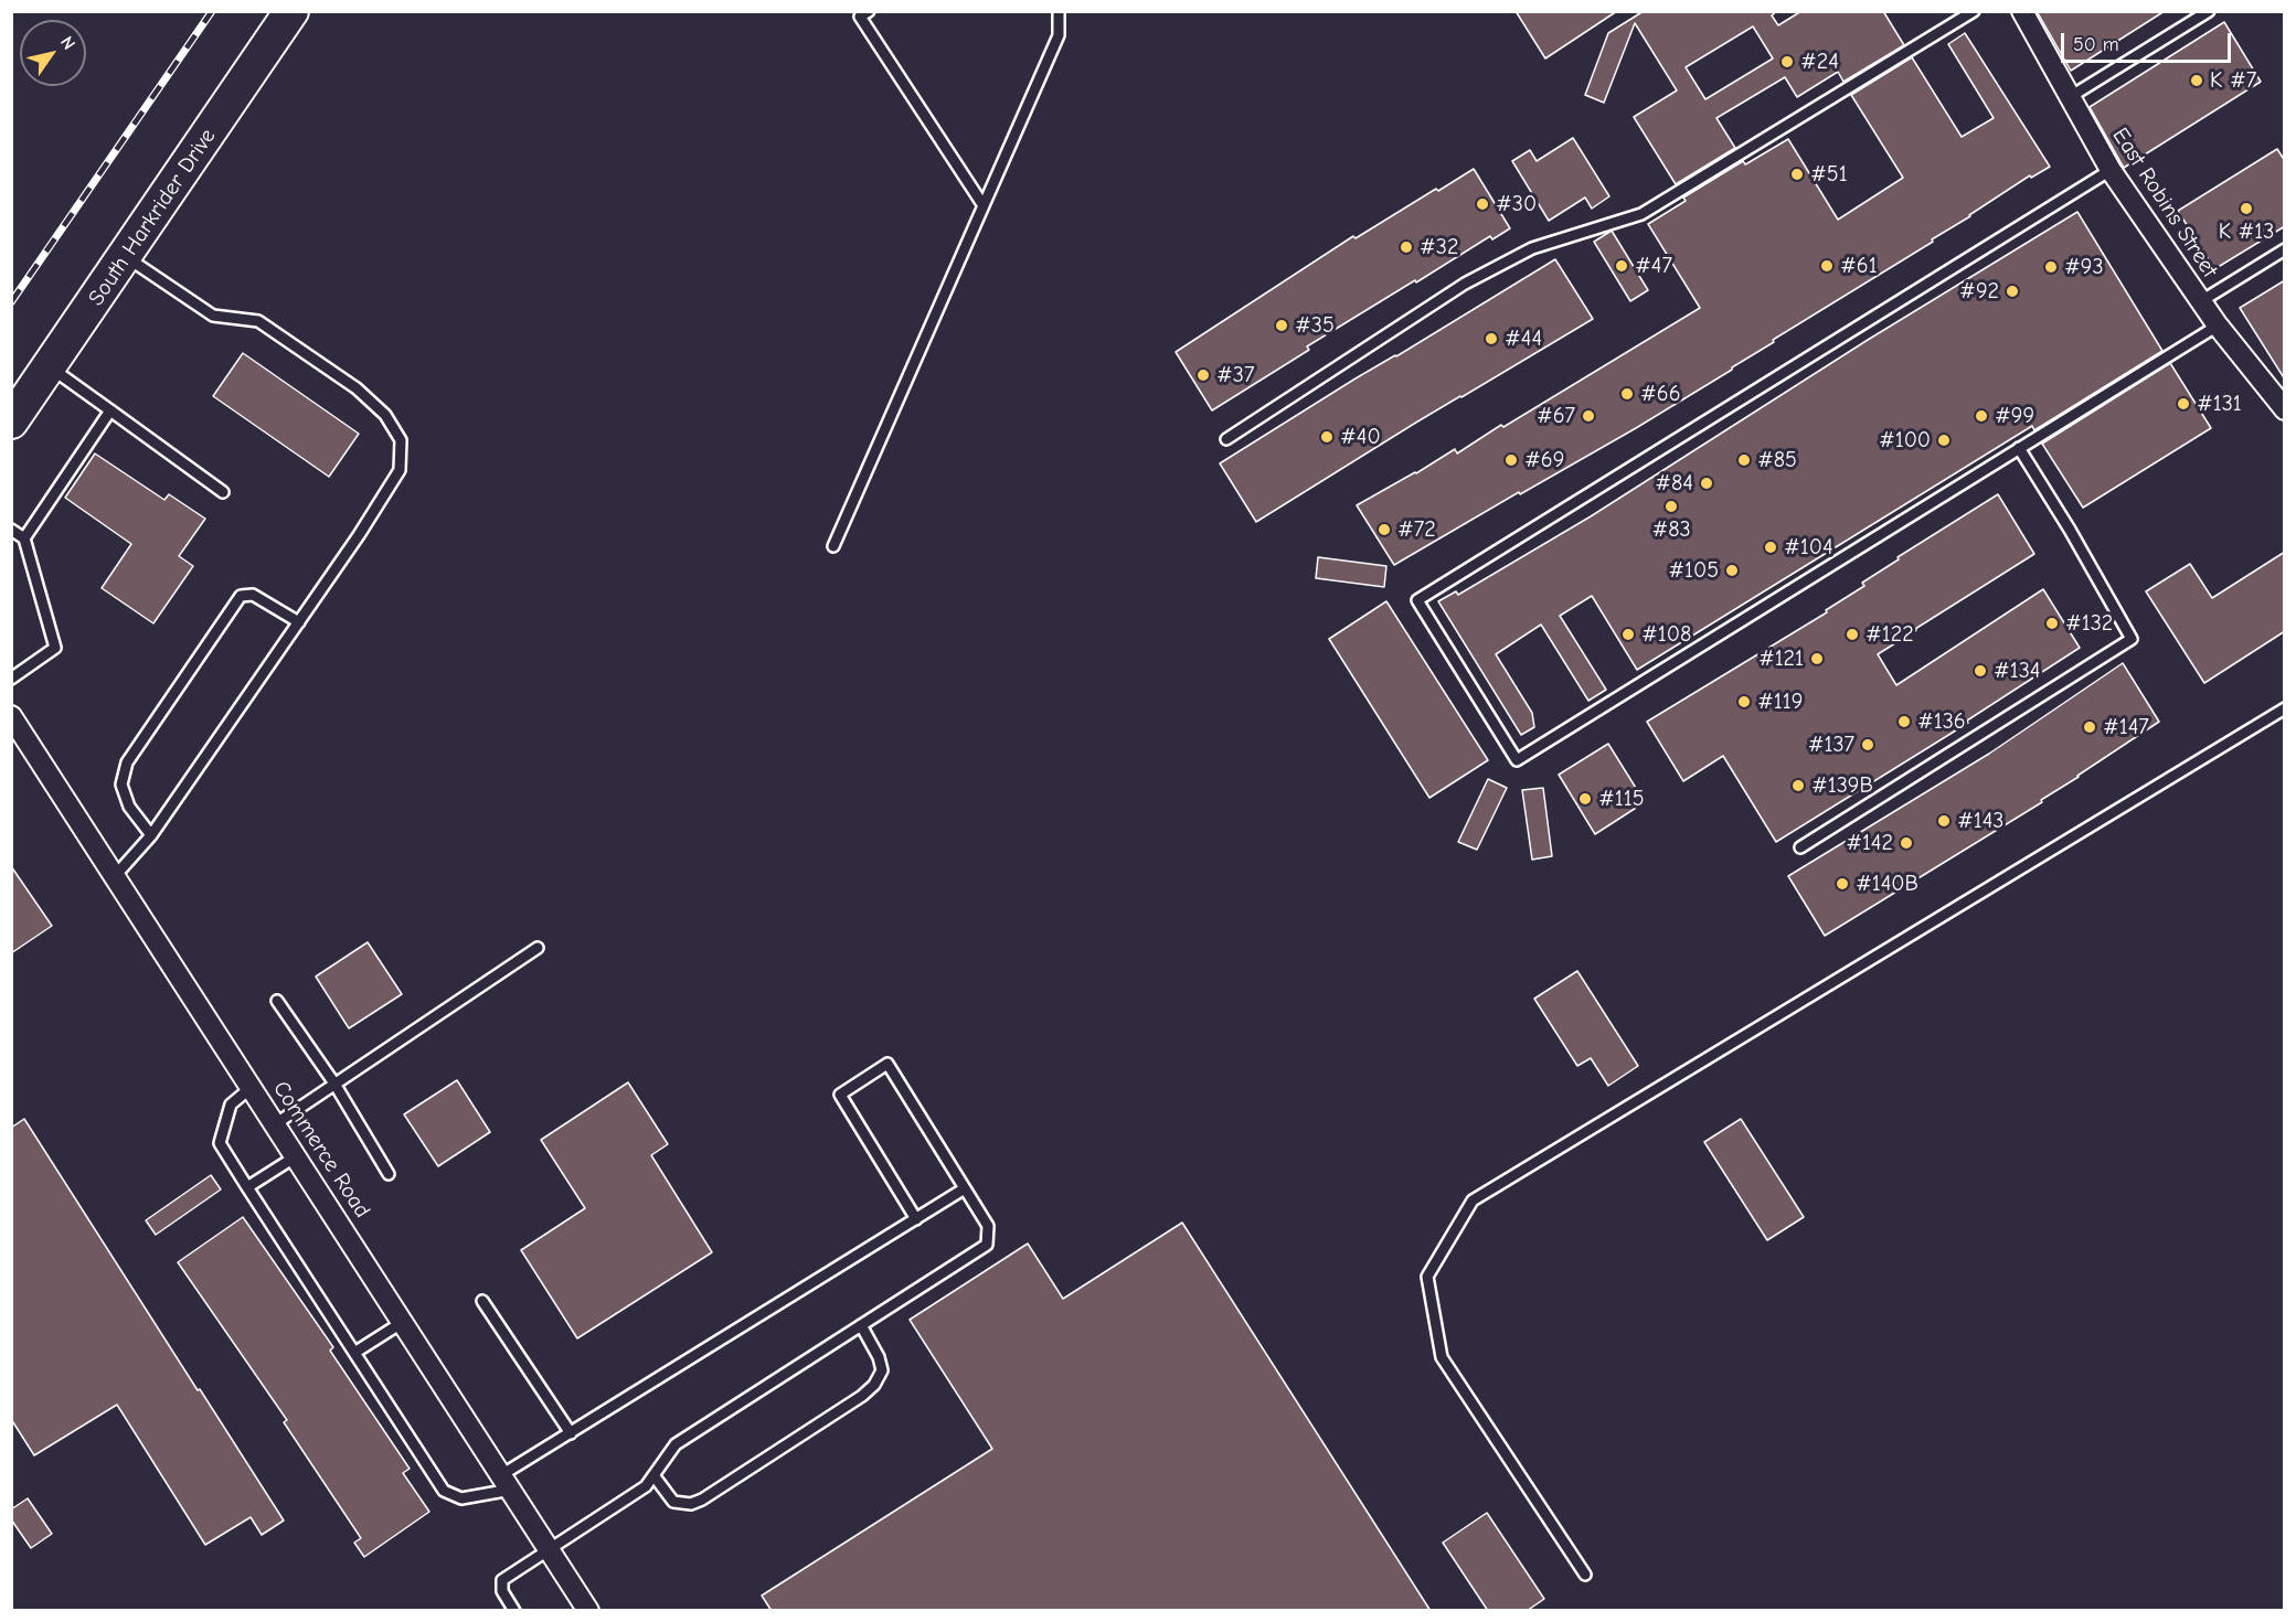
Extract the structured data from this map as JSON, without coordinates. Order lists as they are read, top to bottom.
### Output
{
  "streets": {
    "main road": ["South Harkrider Drive"],
    "street": ["East Robins Street", "Commerce Road"]
  },
  "places": [
    "#24",
    "K #7",
    "#51",
    "#30",
    "K #13",
    "#32",
    "#47",
    "#61",
    "#93",
    "#92",
    "#35",
    "#44",
    "#37",
    "#66",
    "#131",
    "#67",
    "#99",
    "#40",
    "#100",
    "#69",
    "#85",
    "#84",
    "#83",
    "#72",
    "#104",
    "#105",
    "#132",
    "#108",
    "#122",
    "#121",
    "#134",
    "#119",
    "#136",
    "#147",
    "#137",
    "#139B",
    "#115",
    "#143",
    "#142",
    "#140B"
  ],
  "scale_bar": "50 m",
  "north": "top right"
}
